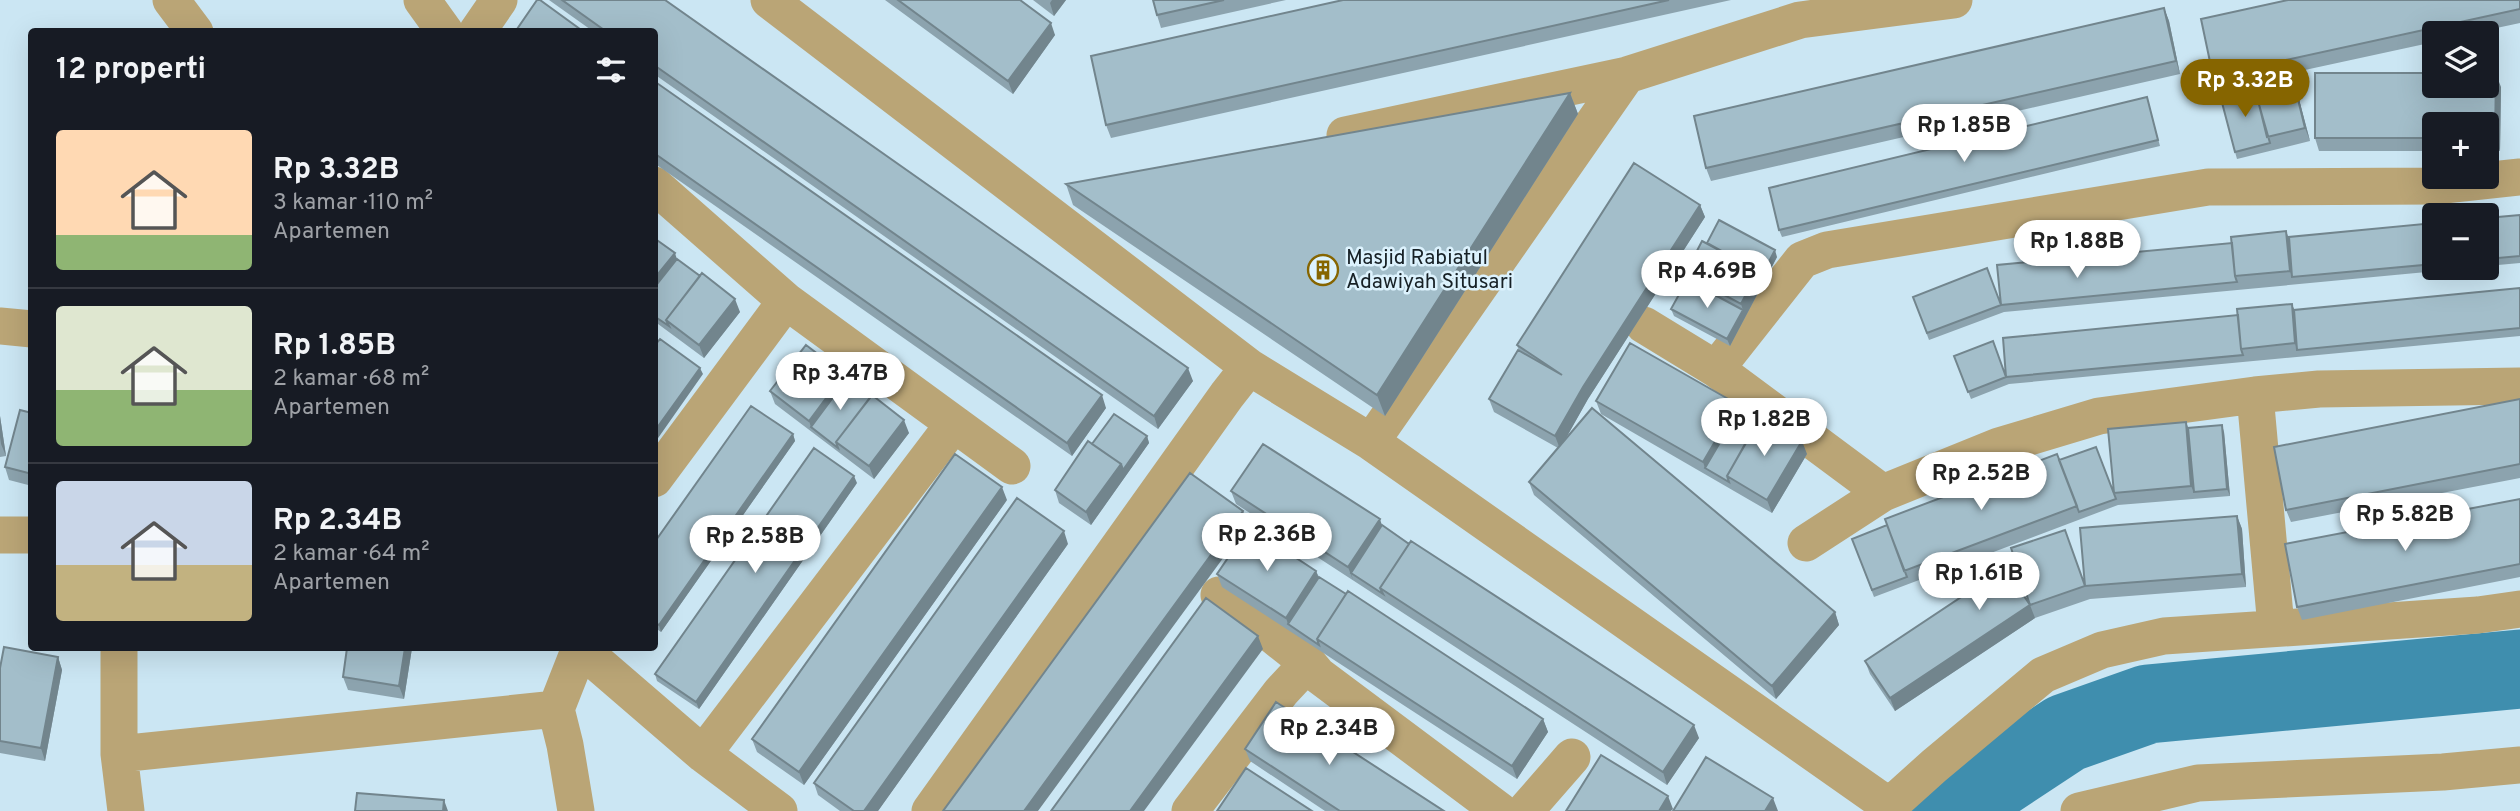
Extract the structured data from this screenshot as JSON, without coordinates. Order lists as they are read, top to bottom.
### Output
{
  "places": {
    "building": ["Masjid Rabiatul Adawiyah Situsari"]
  },
  "page": {
    "map_buttons": ["+", "−"],
    "heading": "12 properti",
    "price": [
      "Rp 3.32B",
      "Rp 1.85B",
      "Rp 1.88B",
      "Rp 4.69B",
      "Rp 3.47B",
      "Rp 1.82B",
      "Rp 2.52B",
      "Rp 5.82B",
      "Rp 2.36B",
      "Rp 2.58B",
      "Rp 1.61B",
      "Rp 2.34B"
    ],
    "list": [
      {
        "name": "Rp 3.32B",
        "note": "3 kamar · 110 m² · Apartemen"
      },
      {
        "name": "Rp 1.85B",
        "note": "2 kamar · 68 m² · Apartemen"
      },
      {
        "name": "Rp 2.34B",
        "note": "2 kamar · 64 m² · Apartemen"
      }
    ]
  }
}
